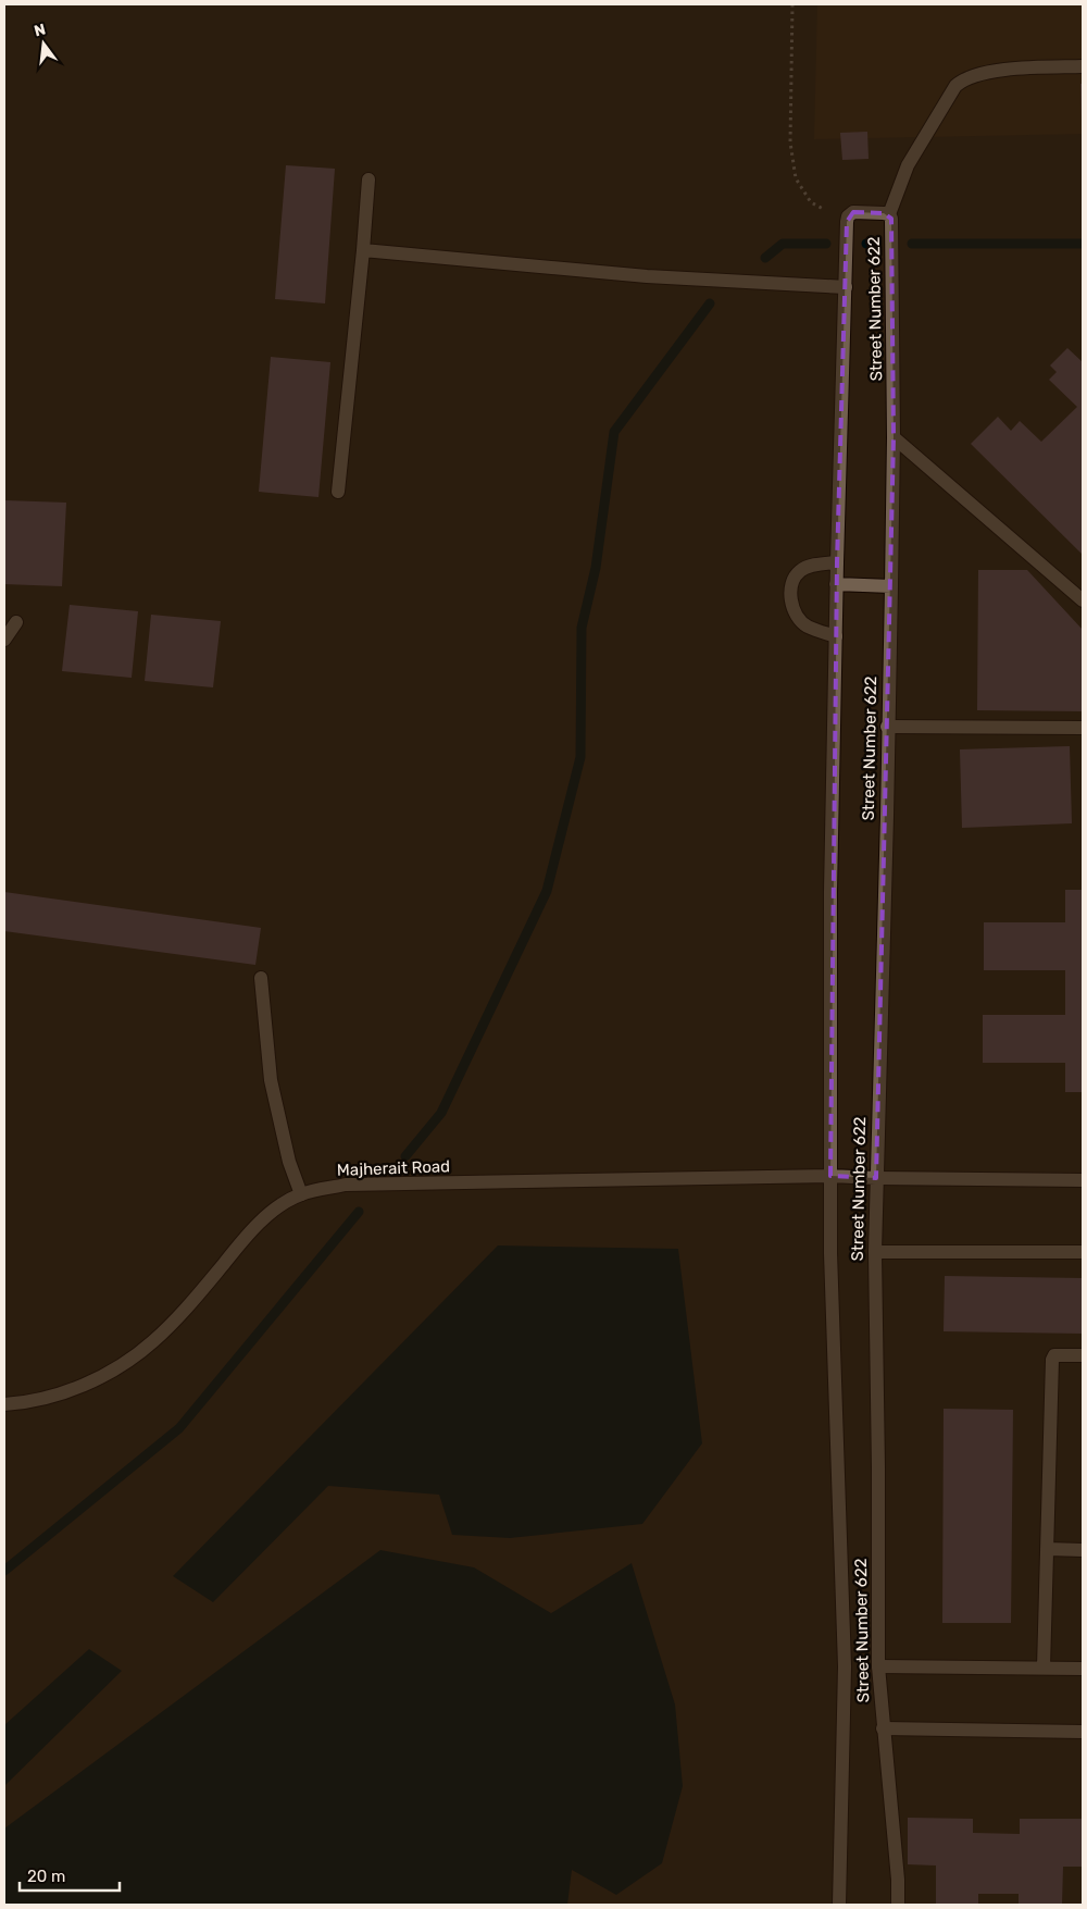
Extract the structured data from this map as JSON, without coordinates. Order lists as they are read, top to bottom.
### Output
{
  "streets": {
    "street": ["Street Number 622", "Majherait Road"]
  },
  "crossings": [
    ["Street Number 622", "Majherait Road"]
  ],
  "scale_bar": "20 m",
  "north": "top"
}
